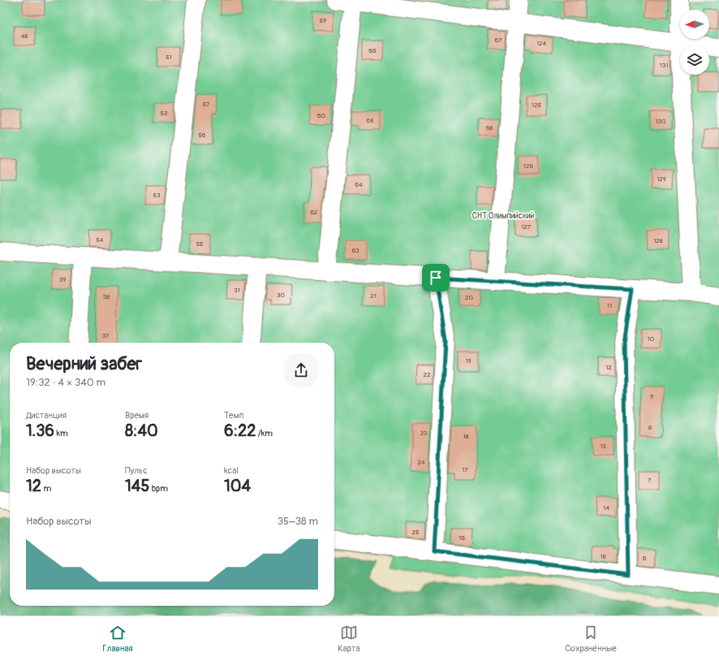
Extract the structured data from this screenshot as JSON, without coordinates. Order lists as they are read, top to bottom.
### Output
{
  "parks": ["СНТ Олимпийский"],
  "house_numbers": [
    "59",
    "48",
    "67",
    "124",
    "66",
    "51",
    "131",
    "57",
    "125",
    "52",
    "60",
    "65",
    "130",
    "68",
    "56",
    "126",
    "129",
    "64",
    "53",
    "62",
    "127",
    "54",
    "128",
    "55",
    "63",
    "39",
    "31",
    "30",
    "21",
    "38",
    "20",
    "11",
    "37",
    "10",
    "19",
    "12",
    "22",
    "9",
    "8",
    "23",
    "18",
    "13",
    "24",
    "17",
    "7",
    "14",
    "25",
    "16",
    "15",
    "6"
  ],
  "north": "left",
  "page": {
    "heading": ["Вечерний забег", "19:32 · 4 × 340 m"],
    "stats": [
      ["Дистанция", "1.36 km"],
      ["Время", "8:40"],
      ["Темп", "6:22 /km"],
      ["Набор высоты", "12 m"],
      ["Пульс", "145 bpm"],
      ["kcal", "104"]
    ],
    "chart": ["Набор высоты", "35–38 m"],
    "tabs": ["Главная", "Карта", "Сохранённые"]
  }
}
